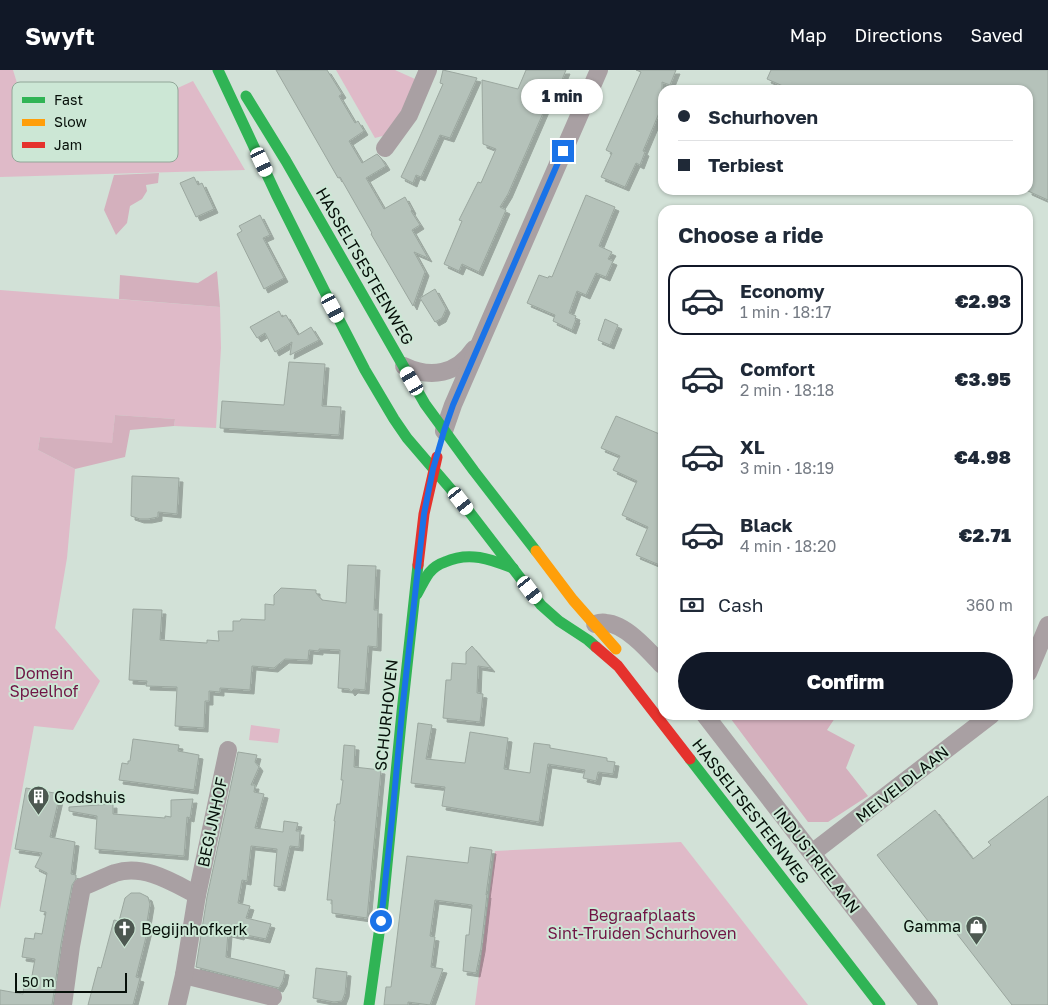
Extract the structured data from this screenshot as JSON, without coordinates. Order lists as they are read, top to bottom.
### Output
{
  "streets": {
    "main road": ["HASSELTSESTEENWEG", "SCHURHOVEN"],
    "street": ["MEIVELDLAAN", "BEGIJNHOF", "INDUSTRIELAAN"]
  },
  "crossings": [
    ["HASSELTSESTEENWEG", "SCHURHOVEN"],
    ["MEIVELDLAAN", "INDUSTRIELAAN"]
  ],
  "parks": ["Domein Speelhof", "Begraafplaats Sint-Truiden Schurhoven"],
  "places": {
    "building": ["Godshuis"],
    "shop": ["Gamma"],
    "church": ["Begijnhofkerk"]
  },
  "legend": ["Fast", "Slow", "Jam"],
  "scale_bar": "50 m",
  "page": {
    "header": "Swyft",
    "nav": ["Map", "Directions", "Saved"],
    "bubble": "1 min",
    "banner": ["Schurhoven", "Terbiest"],
    "heading": "Choose a ride",
    "list": [
      {
        "name": "Economy",
        "note": "1 min · 18:17",
        "value": "€2.93"
      },
      {
        "name": "Comfort",
        "note": "2 min · 18:18",
        "value": "€3.95"
      },
      {
        "name": "XL",
        "note": "3 min · 18:19",
        "value": "€4.98"
      },
      {
        "name": "Black",
        "note": "4 min · 18:20",
        "value": "€2.71"
      }
    ],
    "pay": ["Cash", "360 m"],
    "buttons": "Confirm",
    "scale": "50 m"
  }
}
